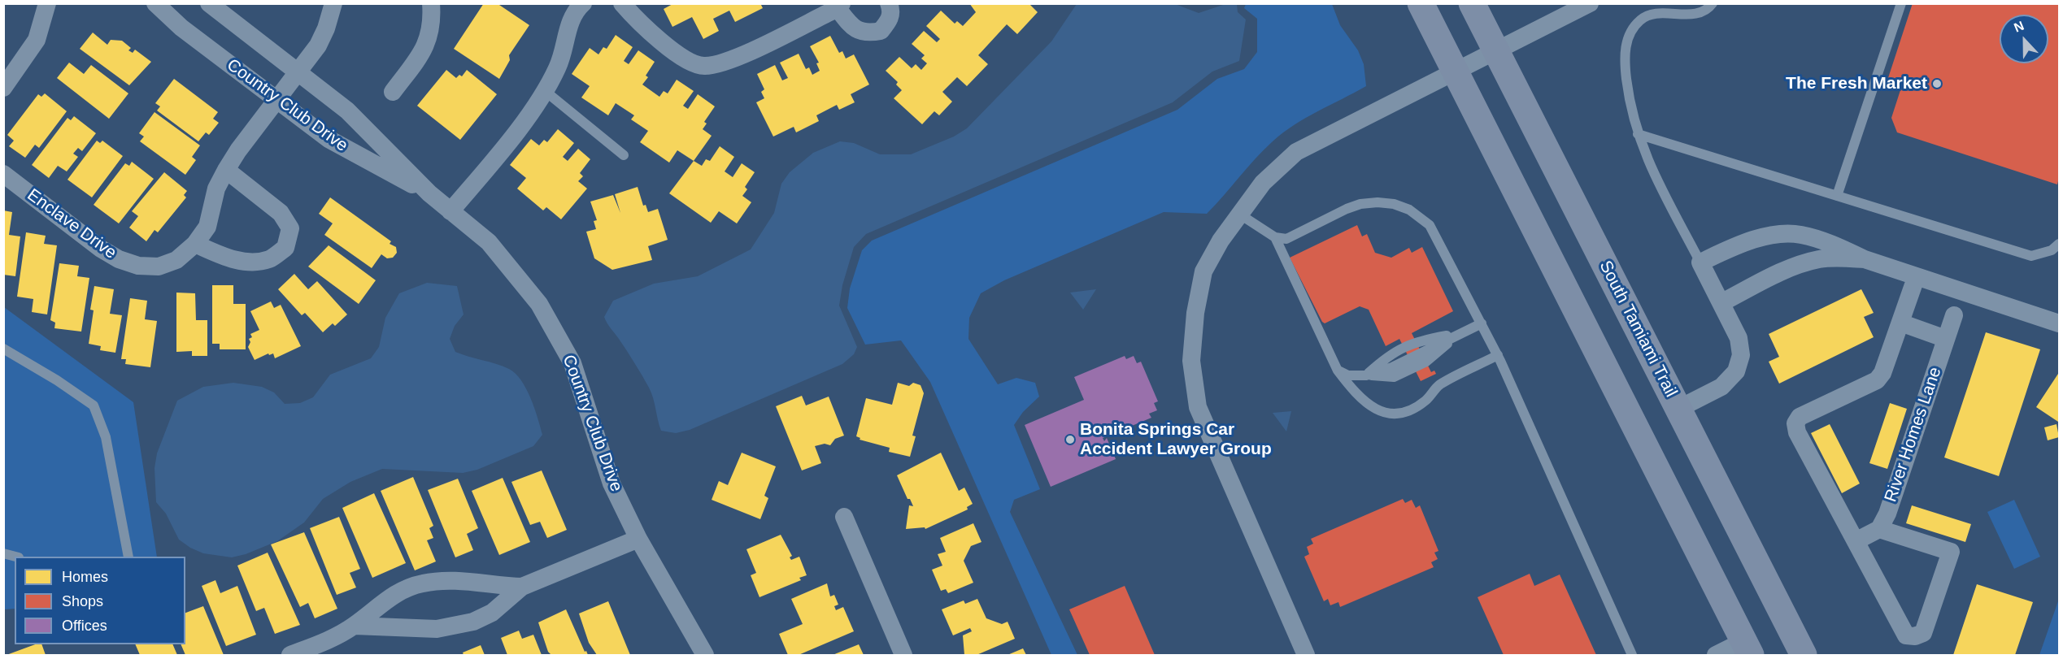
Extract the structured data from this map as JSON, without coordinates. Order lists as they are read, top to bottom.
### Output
{
  "streets": {
    "main road": ["South Tamiami Trail"],
    "street": ["Country Club Drive", "Enclave Drive", "River Homes Lane"]
  },
  "crossings": [
    ["Country Club Drive", "Enclave Drive"]
  ],
  "places": ["The Fresh Market", "Bonita Springs Car Accident Lawyer Group"],
  "legend": ["Homes", "Shops", "Offices"],
  "north": "top"
}
